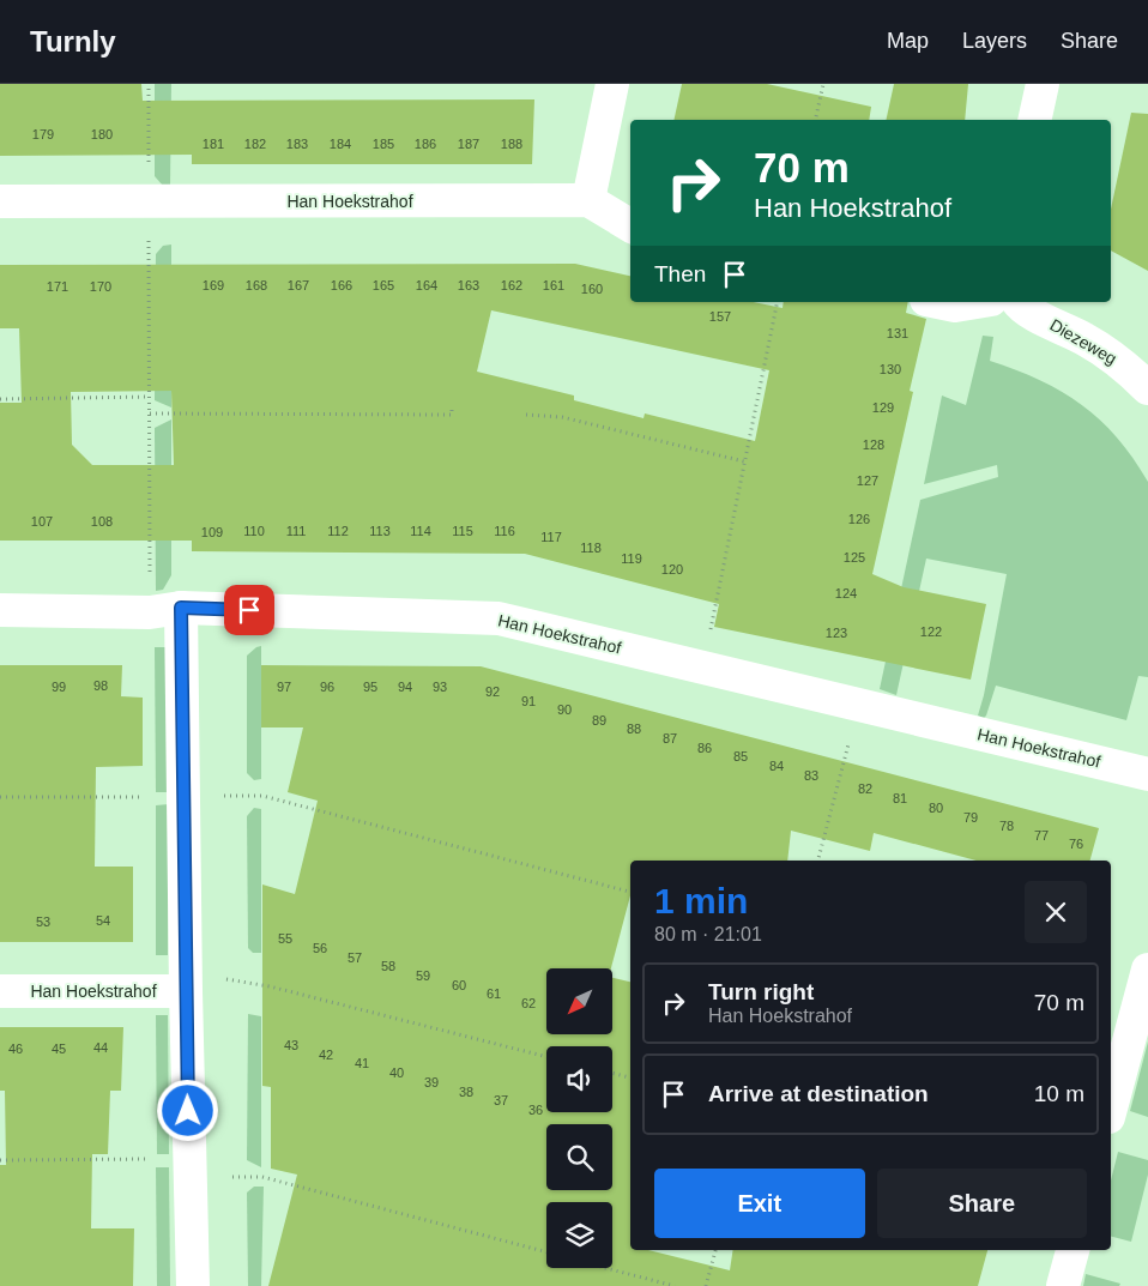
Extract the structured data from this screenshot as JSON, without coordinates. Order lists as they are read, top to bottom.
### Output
{
  "streets": {
    "street": ["Han Hoekstrahof", "Diezeweg"]
  },
  "house_numbers": [
    "179",
    "180",
    "181",
    "182",
    "183",
    "184",
    "185",
    "186",
    "187",
    "188",
    "169",
    "168",
    "167",
    "166",
    "165",
    "164",
    "163",
    "162",
    "161",
    "171",
    "170",
    "160",
    "157",
    "131",
    "130",
    "129",
    "128",
    "127",
    "126",
    "107",
    "108",
    "110",
    "111",
    "112",
    "113",
    "114",
    "115",
    "116",
    "109",
    "117",
    "118",
    "125",
    "119",
    "120",
    "124",
    "122",
    "123",
    "98",
    "99",
    "97",
    "96",
    "95",
    "94",
    "93",
    "92",
    "91",
    "90",
    "89",
    "88",
    "87",
    "86",
    "85",
    "84",
    "83",
    "82",
    "81",
    "80",
    "79",
    "78",
    "77",
    "76",
    "54",
    "53",
    "55",
    "56",
    "57",
    "58",
    "59",
    "60",
    "61",
    "62",
    "43",
    "44",
    "46",
    "45",
    "42",
    "41",
    "40",
    "39",
    "38",
    "37",
    "36"
  ],
  "north": "bottom left",
  "page": {
    "header": "Turnly",
    "nav": ["Map", "Layers", "Share"],
    "turn": ["70 m", "Han Hoekstrahof"],
    "then": "Then",
    "heading": ["1 min", "80 m · 21:01"],
    "list": [
      {
        "name": "Turn right",
        "note": "Han Hoekstrahof",
        "value": "70 m"
      },
      {
        "name": "Arrive at destination",
        "value": "10 m"
      }
    ],
    "buttons": ["Exit", "Share"]
  }
}
